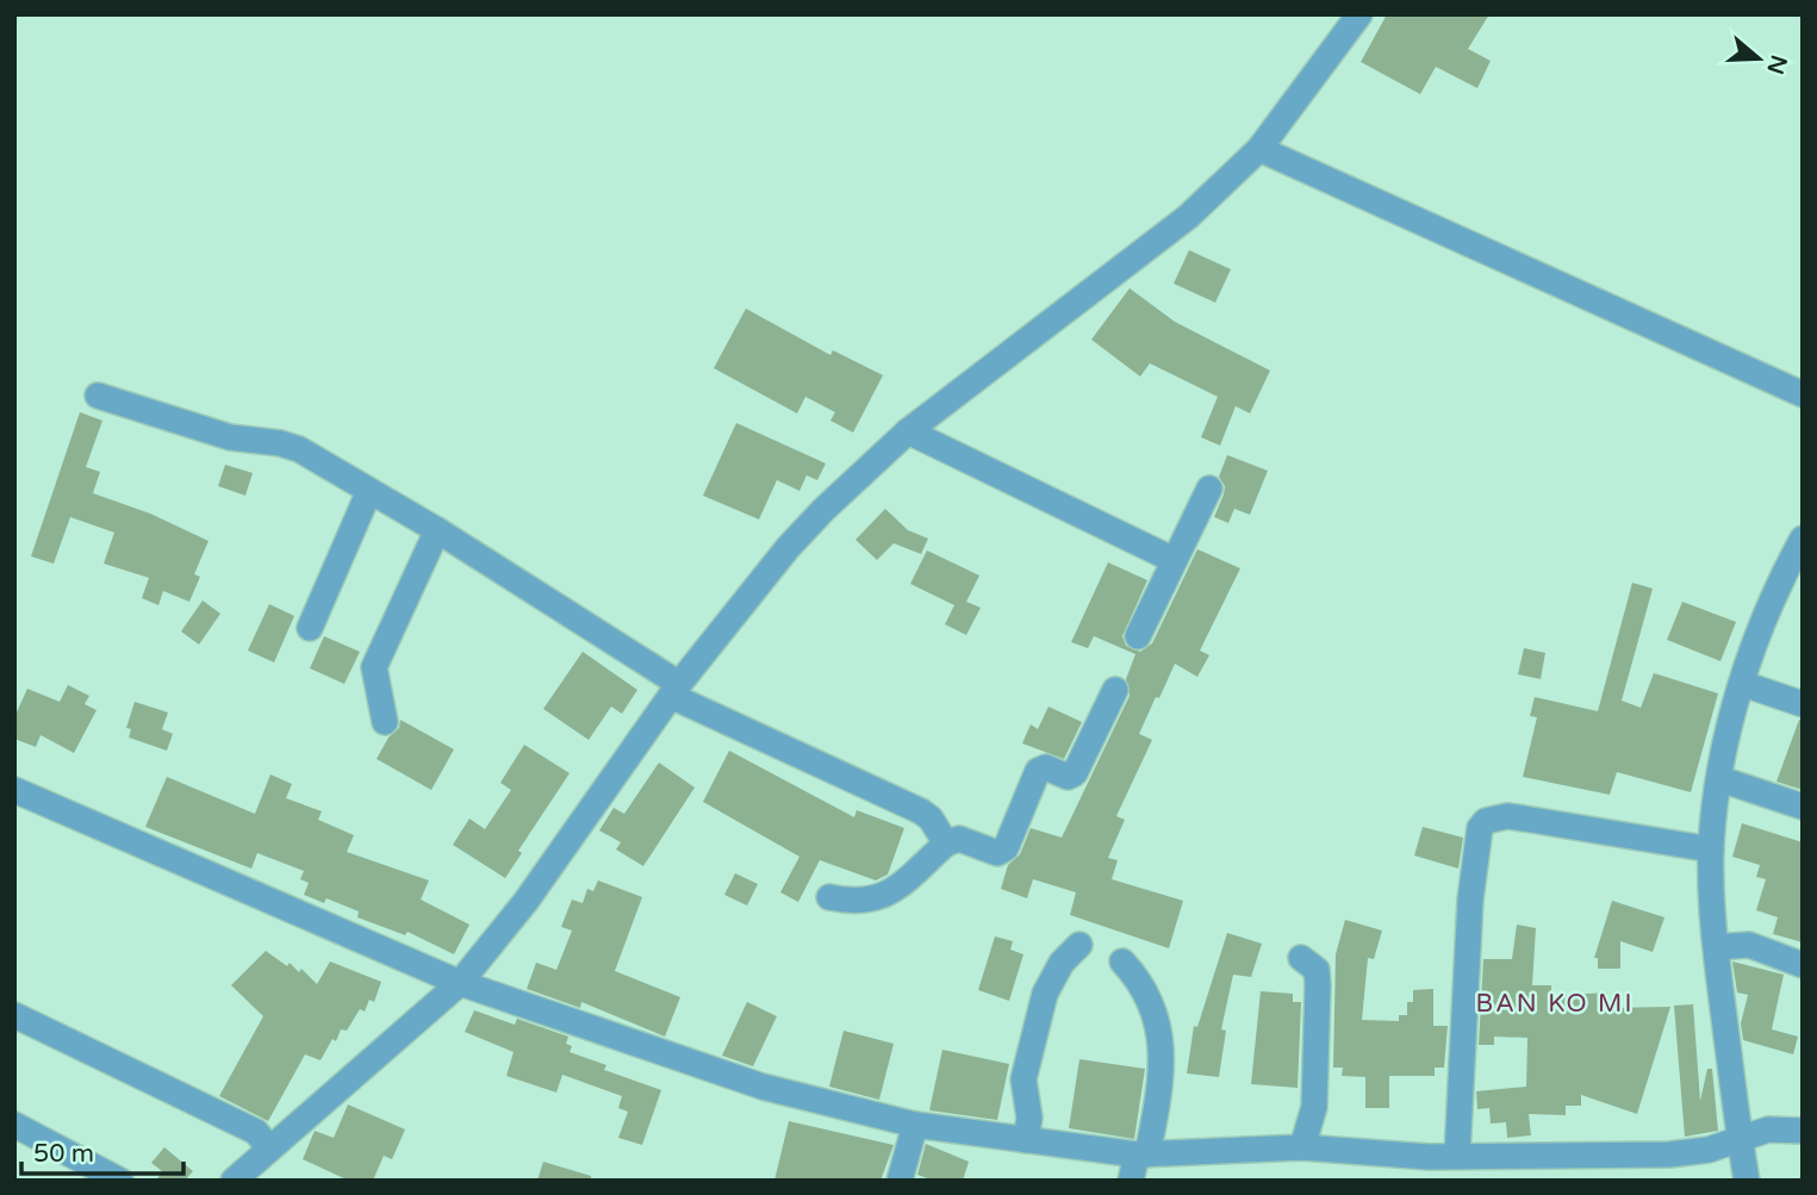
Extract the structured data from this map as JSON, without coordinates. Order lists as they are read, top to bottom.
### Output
{
  "districts": ["BAN KO MI"],
  "scale_bar": "50 m",
  "north": "right"
}
